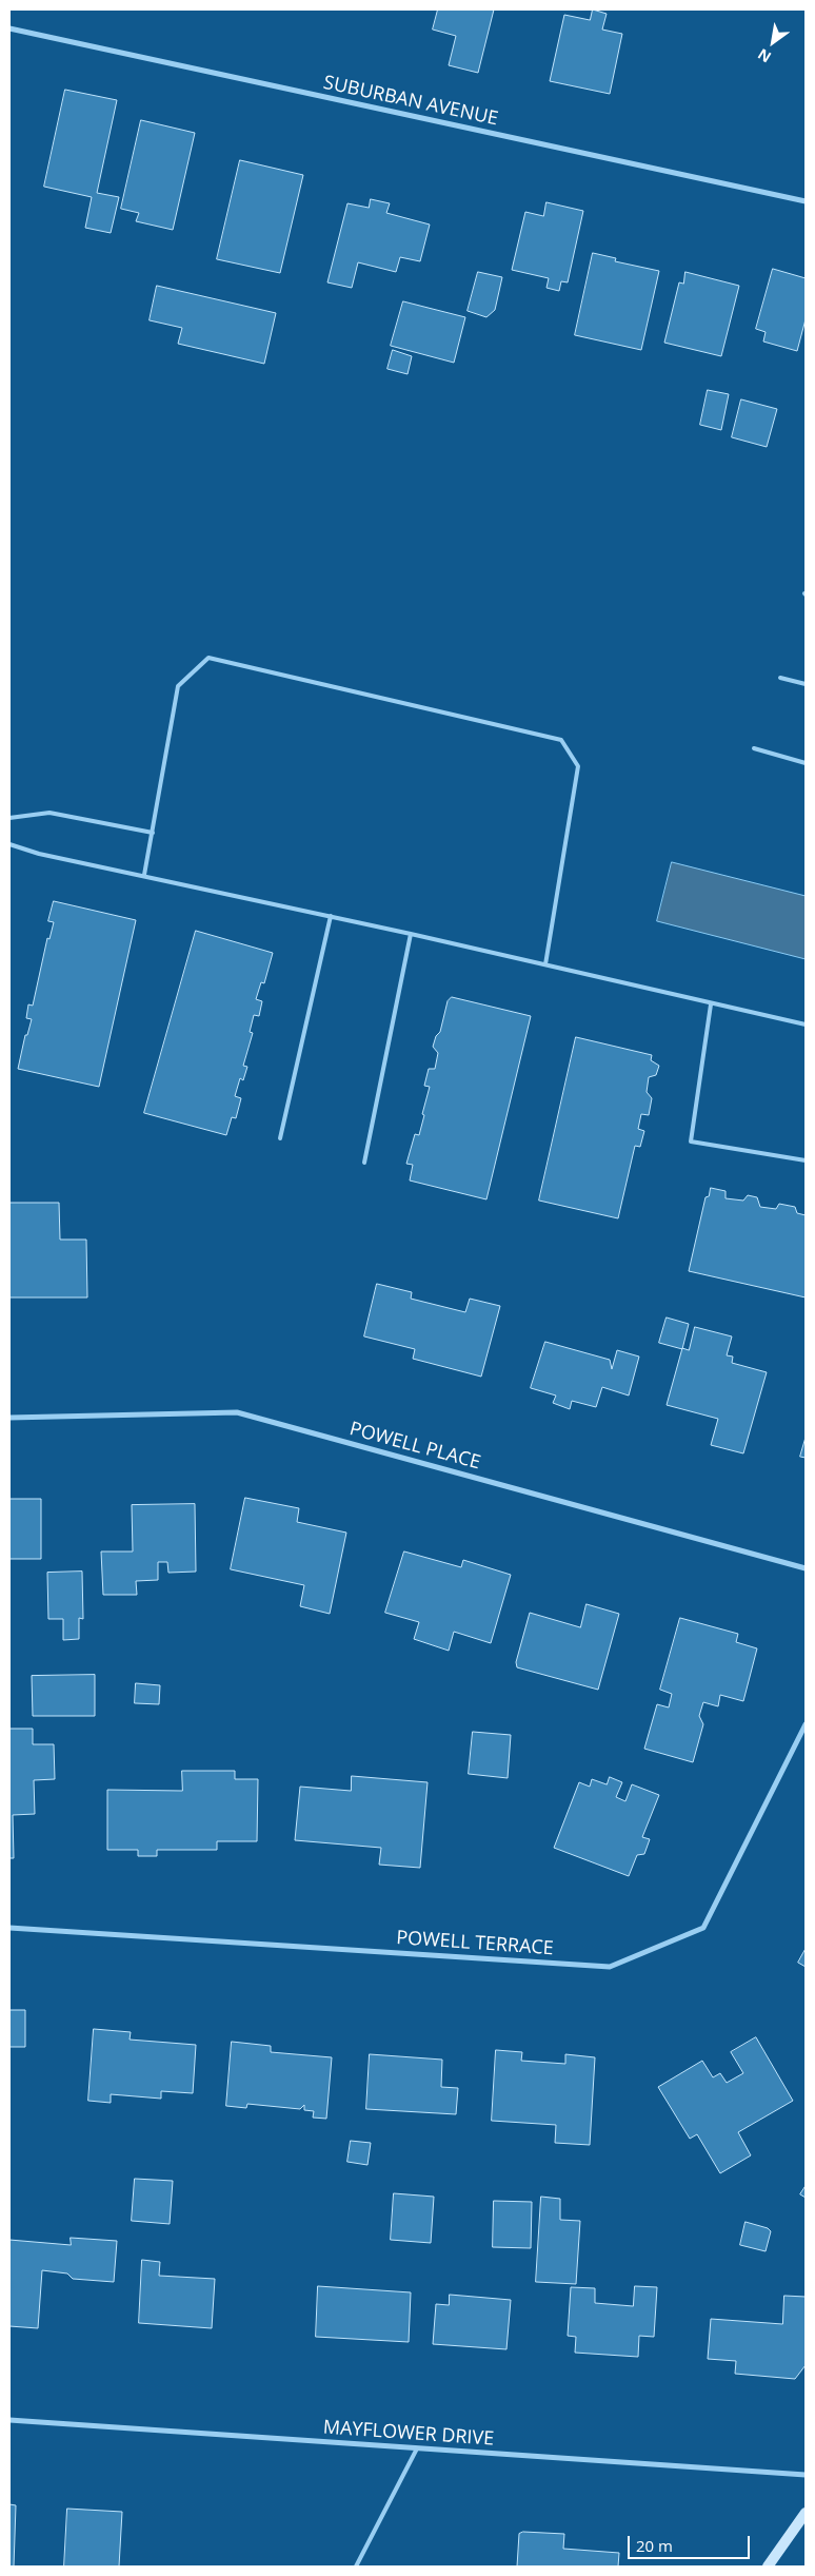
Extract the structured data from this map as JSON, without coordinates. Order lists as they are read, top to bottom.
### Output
{
  "streets": {
    "street": [
      "SUBURBAN AVENUE",
      "POWELL PLACE",
      "POWELL TERRACE",
      "MAYFLOWER DRIVE"
    ]
  },
  "scale_bar": "20 m",
  "north": "bottom left"
}
